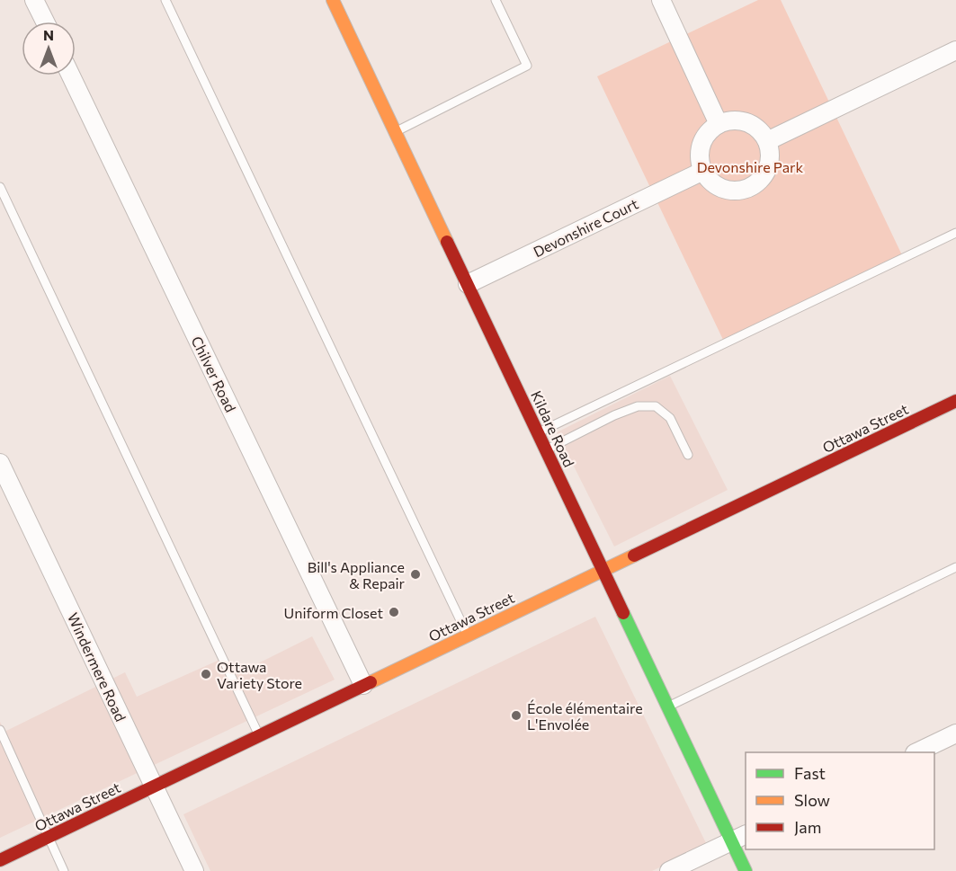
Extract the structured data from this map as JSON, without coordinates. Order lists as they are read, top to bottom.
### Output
{
  "streets": {
    "street": [
      "Devonshire Court",
      "Chilver Road",
      "Ottawa Street",
      "Kildare Road",
      "Windermere Road"
    ]
  },
  "crossings": [
    ["Devonshire Court", "Kildare Road"],
    ["Chilver Road", "Ottawa Street"],
    ["Ottawa Street", "Kildare Road"],
    ["Ottawa Street", "Windermere Road"]
  ],
  "parks": ["Devonshire Park"],
  "places": [
    "Bill's Appliance & Repair",
    "Uniform Closet",
    "Ottawa Variety Store",
    "École élémentaire L'Envolée"
  ],
  "legend": ["Fast", "Slow", "Jam"],
  "north": "top"
}
